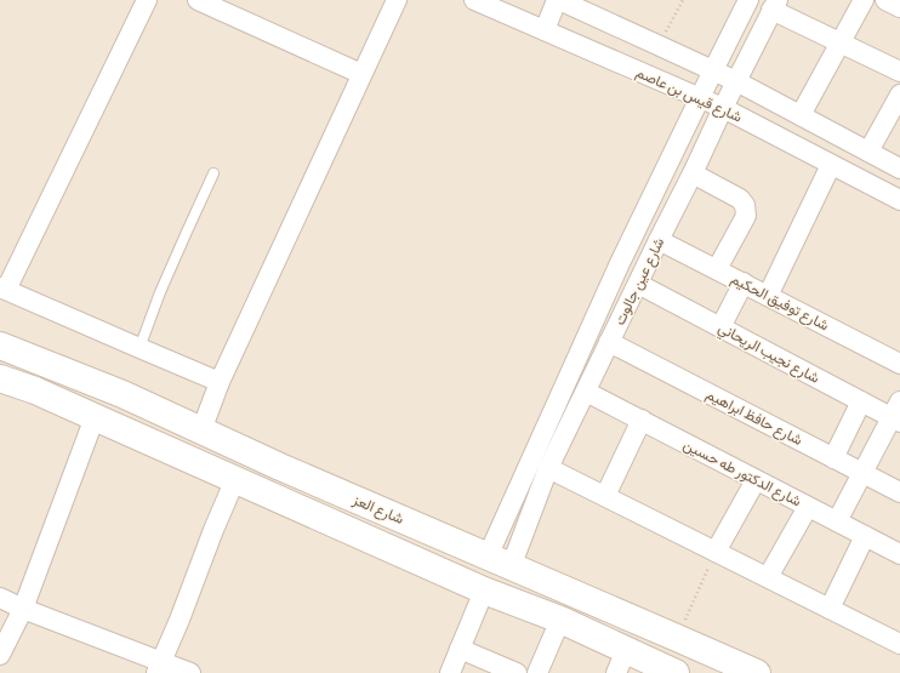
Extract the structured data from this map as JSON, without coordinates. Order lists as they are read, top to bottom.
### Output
{
  "streets": {
    "main road": ["شارع العز"],
    "street": [
      "شارع قيس بن عاصم",
      "شارع عين جالوت",
      "شارع توفيق الحكيم",
      "شارع نجيب الريحاني",
      "شارع حافظ ابراهيم",
      "شارع الدكتور طه حسين"
    ]
  },
  "crossings": [
    ["شارع قيس بن عاصم", "شارع عين جالوت"],
    ["شارع عين جالوت", "شارع توفيق الحكيم"],
    ["شارع عين جالوت", "شارع نجيب الريحاني"],
    ["شارع عين جالوت", "شارع حافظ ابراهيم"],
    ["شارع عين جالوت", "شارع الدكتور طه حسين"],
    ["شارع عين جالوت", "شارع العز"]
  ]
}
